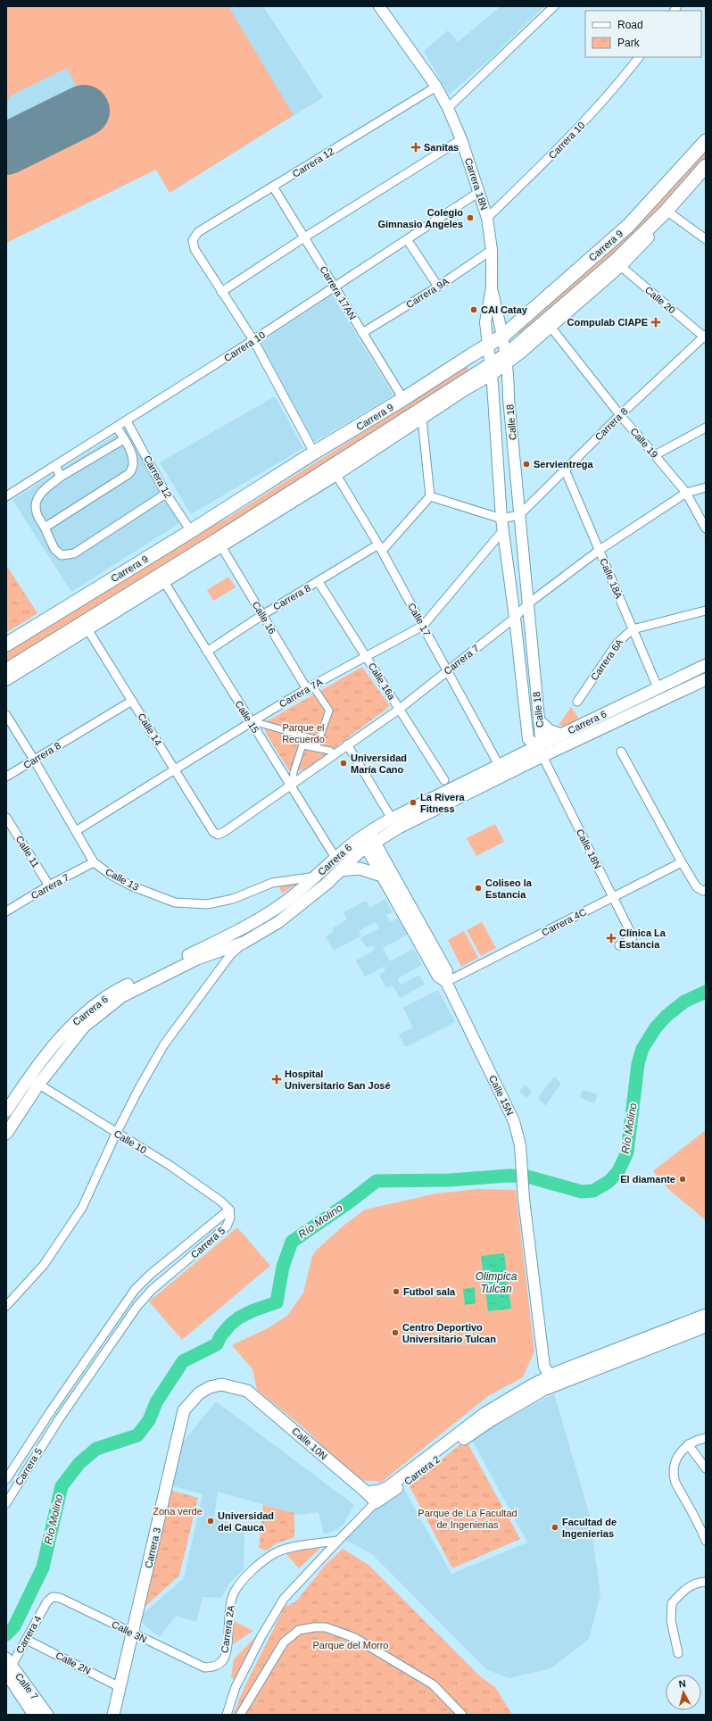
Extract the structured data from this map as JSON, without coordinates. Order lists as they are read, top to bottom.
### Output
{
  "streets": {
    "main road": [
      "Carrera 9",
      "Carrera 6",
      "Calle 10N",
      "Carrera 2",
      "Carrera 3",
      "Calle 7"
    ],
    "street": [
      "Carrera 10",
      "Carrera 12",
      "Carrera 18N",
      "Carrera 17AN",
      "Carrera 9A",
      "Calle 20",
      "Calle 18",
      "Carrera 8",
      "Calle 19",
      "Calle 18A",
      "Calle 16",
      "Calle 17",
      "Carrera 7",
      "Carrera 6A",
      "Calle 16a",
      "Carrera 7A",
      "Calle 15",
      "Calle 14",
      "Calle 18N",
      "Calle 11",
      "Calle 13",
      "Carrera 4C",
      "Calle 15N",
      "Calle 10",
      "Carrera 5",
      "Carrera 2A",
      "Calle 3N",
      "Carrera 4",
      "Calle 2N"
    ]
  },
  "crossings": [
    ["Carrera 10", "Carrera 12"],
    ["Carrera 10", "Carrera 18N"],
    ["Carrera 10", "Carrera 17AN"],
    ["Carrera 12", "Carrera 18N"],
    ["Carrera 12", "Carrera 9"],
    ["Carrera 12", "Carrera 17AN"],
    ["Carrera 18N", "Carrera 9A"],
    ["Carrera 18N", "Calle 18"],
    ["Carrera 9", "Carrera 17AN"],
    ["Carrera 9", "Calle 20"],
    ["Carrera 9", "Calle 18"],
    ["Carrera 9", "Calle 15"],
    ["Carrera 9", "Calle 14"],
    ["Carrera 17AN", "Carrera 9A"],
    ["Calle 20", "Carrera 8"],
    ["Calle 18", "Carrera 8"],
    ["Calle 18", "Carrera 7"],
    ["Calle 18", "Carrera 7A"],
    ["Calle 18", "Carrera 6"],
    ["Calle 18", "Calle 18N"],
    ["Carrera 8", "Calle 19"],
    ["Carrera 8", "Calle 18A"],
    ["Carrera 8", "Calle 16"],
    ["Carrera 8", "Calle 17"],
    ["Carrera 8", "Calle 16a"],
    ["Carrera 8", "Calle 15"],
    ["Carrera 8", "Calle 14"],
    ["Carrera 8", "Calle 13"],
    ["Calle 19", "Carrera 7"],
    ["Calle 18A", "Carrera 7"],
    ["Calle 18A", "Carrera 6A"],
    ["Calle 18A", "Carrera 6"],
    ["Calle 16", "Carrera 7A"],
    ["Calle 17", "Carrera 7"],
    ["Calle 17", "Carrera 7A"],
    ["Calle 17", "Carrera 6"],
    ["Carrera 7", "Calle 16a"],
    ["Carrera 7", "Calle 15"],
    ["Carrera 7", "Calle 14"],
    ["Carrera 7", "Calle 11"],
    ["Carrera 7", "Calle 13"],
    ["Calle 16a", "Carrera 7A"],
    ["Carrera 7A", "Calle 15"],
    ["Carrera 7A", "Calle 14"],
    ["Carrera 7A", "Calle 13"],
    ["Calle 15", "Carrera 6"],
    ["Carrera 6", "Calle 18N"],
    ["Carrera 6", "Calle 13"],
    ["Carrera 6", "Calle 15N"],
    ["Carrera 6", "Calle 10"],
    ["Calle 18N", "Carrera 4C"],
    ["Carrera 4C", "Calle 15N"],
    ["Calle 15N", "Carrera 2"],
    ["Calle 10", "Carrera 5"],
    ["Calle 10N", "Carrera 2"],
    ["Calle 10N", "Carrera 3"],
    ["Carrera 2", "Carrera 2A"],
    ["Carrera 3", "Calle 3N"],
    ["Carrera 3", "Calle 2N"],
    ["Carrera 2A", "Calle 3N"],
    ["Calle 3N", "Carrera 4"],
    ["Carrera 4", "Calle 2N"],
    ["Carrera 4", "Calle 7"]
  ],
  "water": ["Río Molino", "Olimpica Tulcan"],
  "parks": [
    "Parque el Recuerdo",
    "Zona verde",
    "Parque de La Facultad de Ingenierias",
    "Parque del Morro"
  ],
  "places": {
    "health": [
      "Sanitas",
      "Compulab CIAPE",
      "Clínica La Estancia",
      "Hospital Universitario San José"
    ],
    "other": [
      "Colegio Gimnasio Angeles",
      "CAI Catay",
      "Servientrega",
      "Universidad María Cano",
      "La Rivera Fitness",
      "Coliseo la Estancia",
      "El diamante",
      "Futbol sala",
      "Centro Deportivo Universitario Tulcan",
      "Universidad del Cauca",
      "Facultad de Ingenierias"
    ]
  },
  "legend": ["Road", "Park"],
  "north": "top"
}
